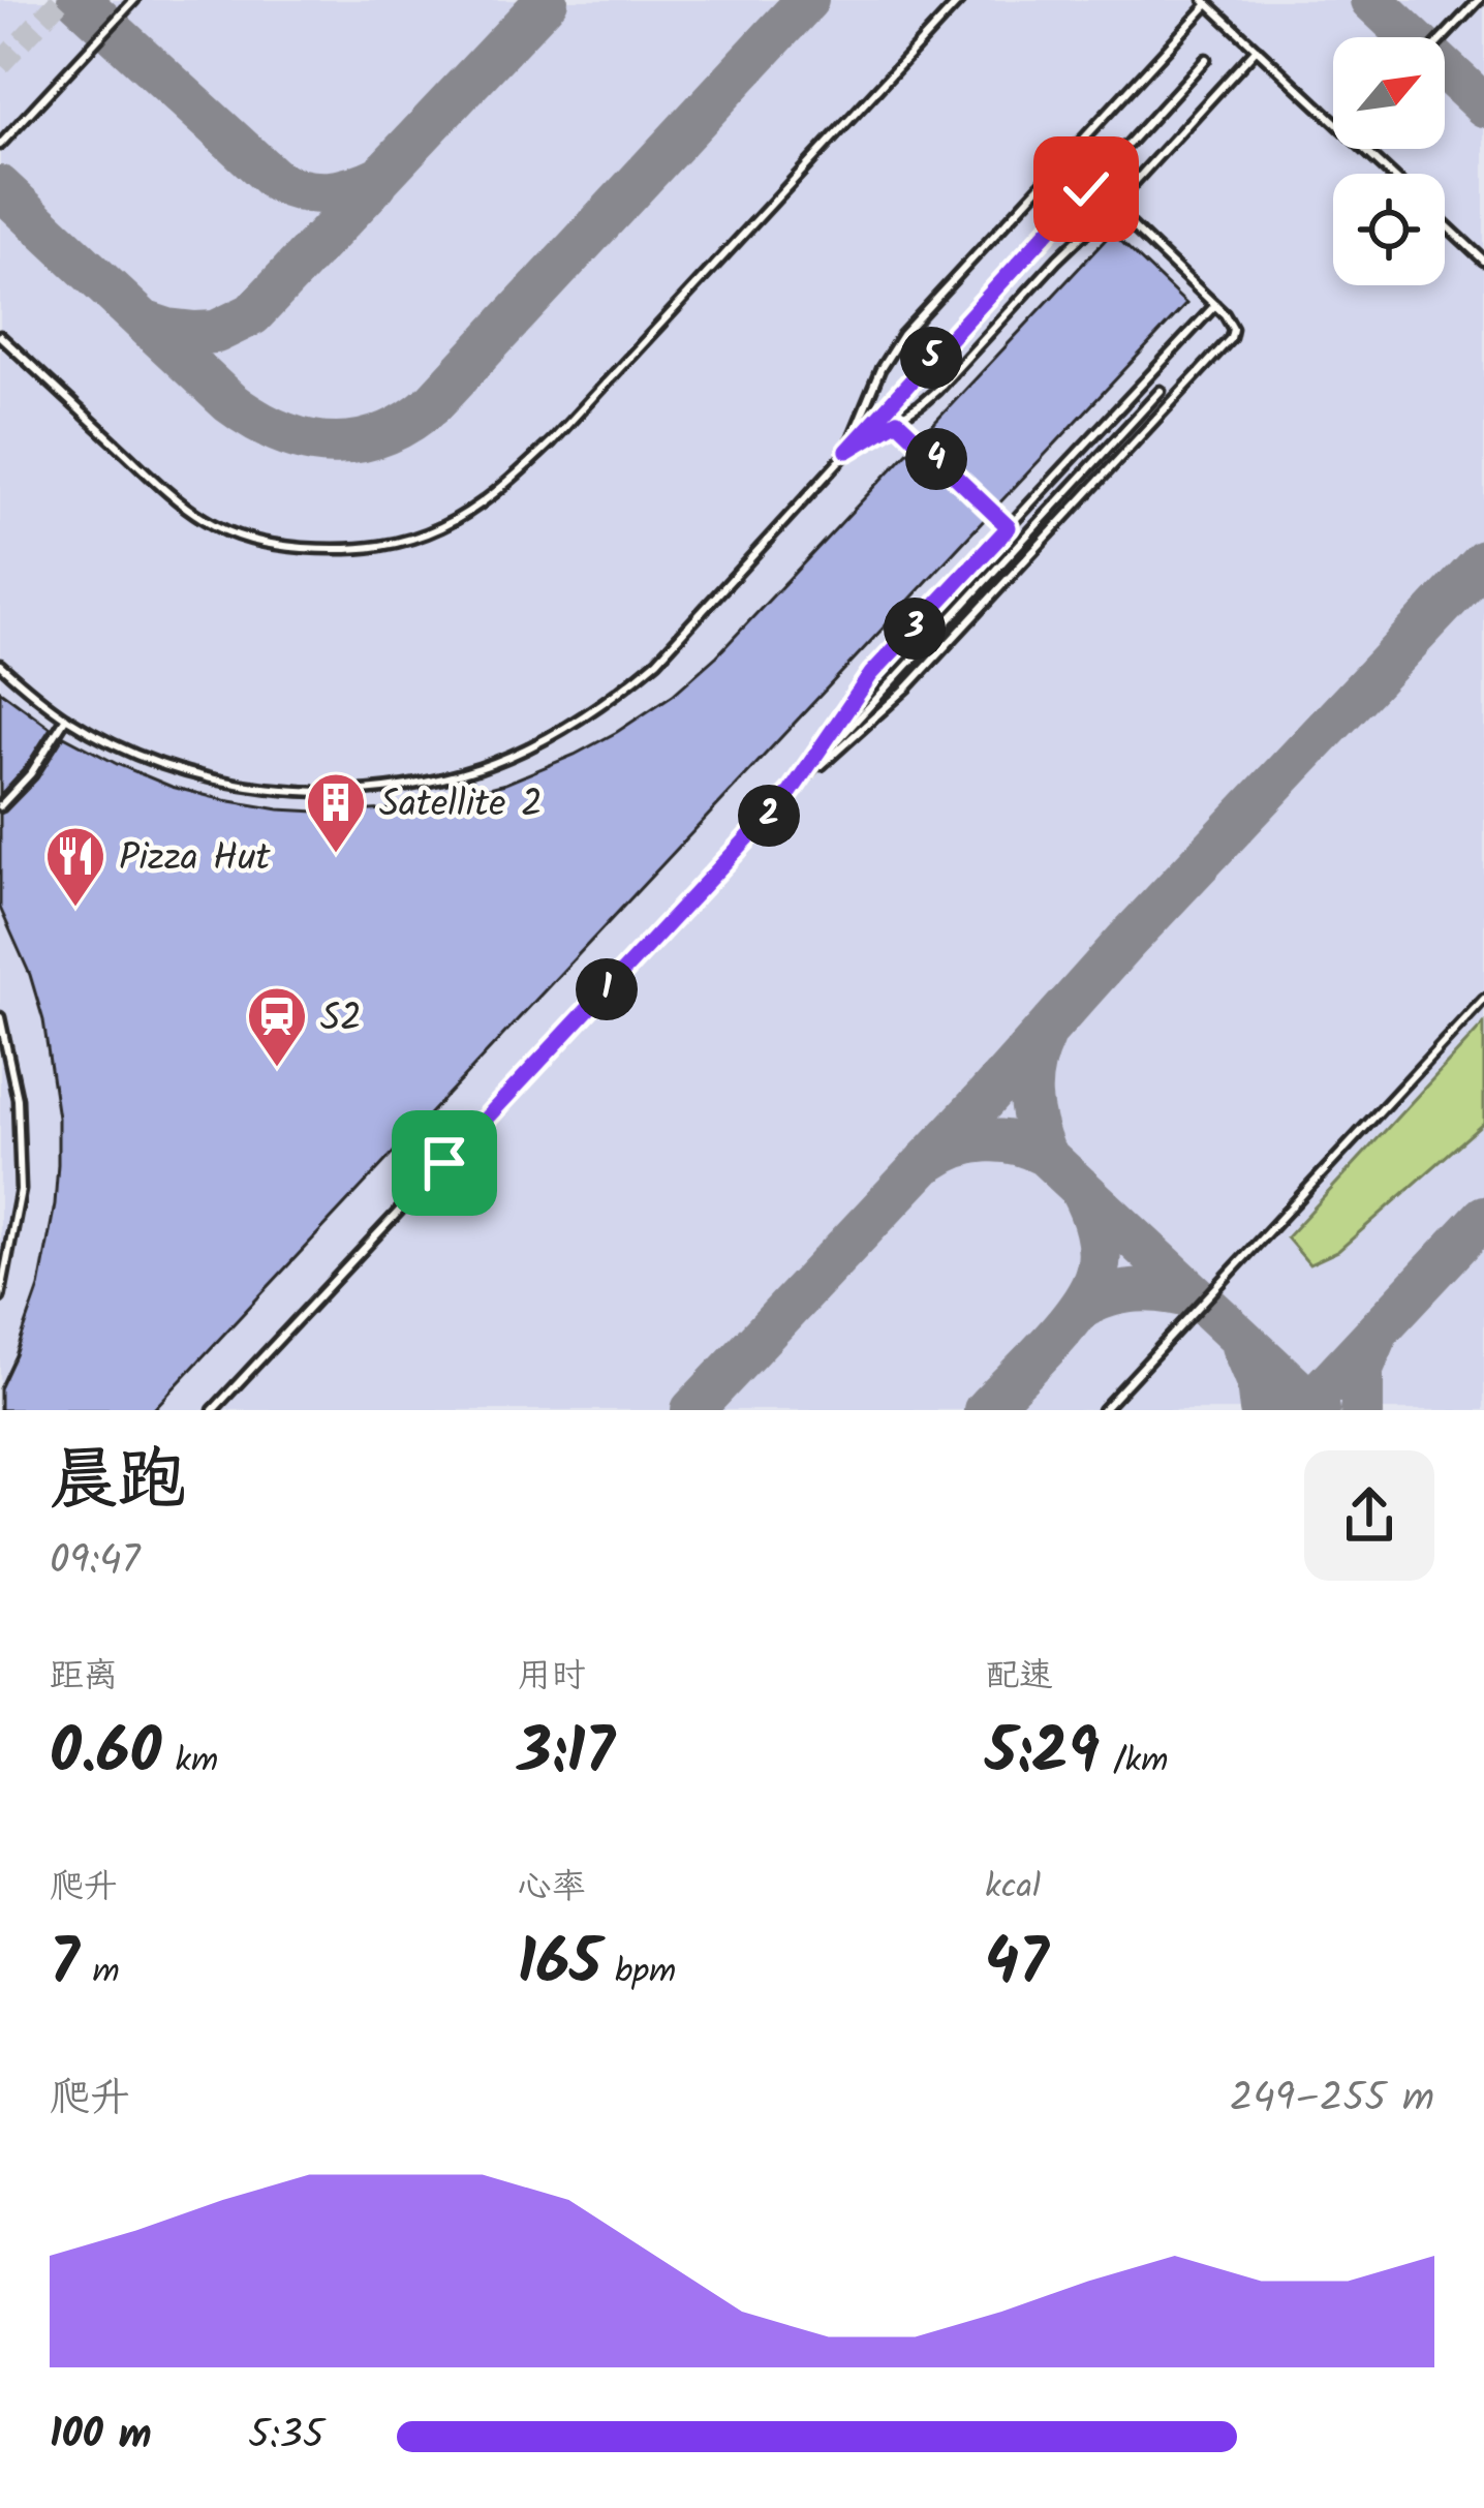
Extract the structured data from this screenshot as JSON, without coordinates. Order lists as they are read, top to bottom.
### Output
{
  "places": {
    "building": ["Satellite 2"],
    "restaurant": ["Pizza Hut"],
    "station": ["S2"]
  },
  "north": "top right",
  "page": {
    "pins": [
      "5",
      "4",
      "3",
      "2",
      "1"
    ],
    "heading": ["晨跑", "09:47"],
    "stats": [
      ["距离", "0.60 km"],
      ["用时", "3:17"],
      ["配速", "5:29 /km"],
      ["爬升", "7 m"],
      ["心率", "165 bpm"],
      ["kcal", "47"]
    ],
    "chart": ["爬升", "249–255 m"],
    "list": [
      {
        "name": "100 m",
        "note": "5:35"
      }
    ]
  }
}
